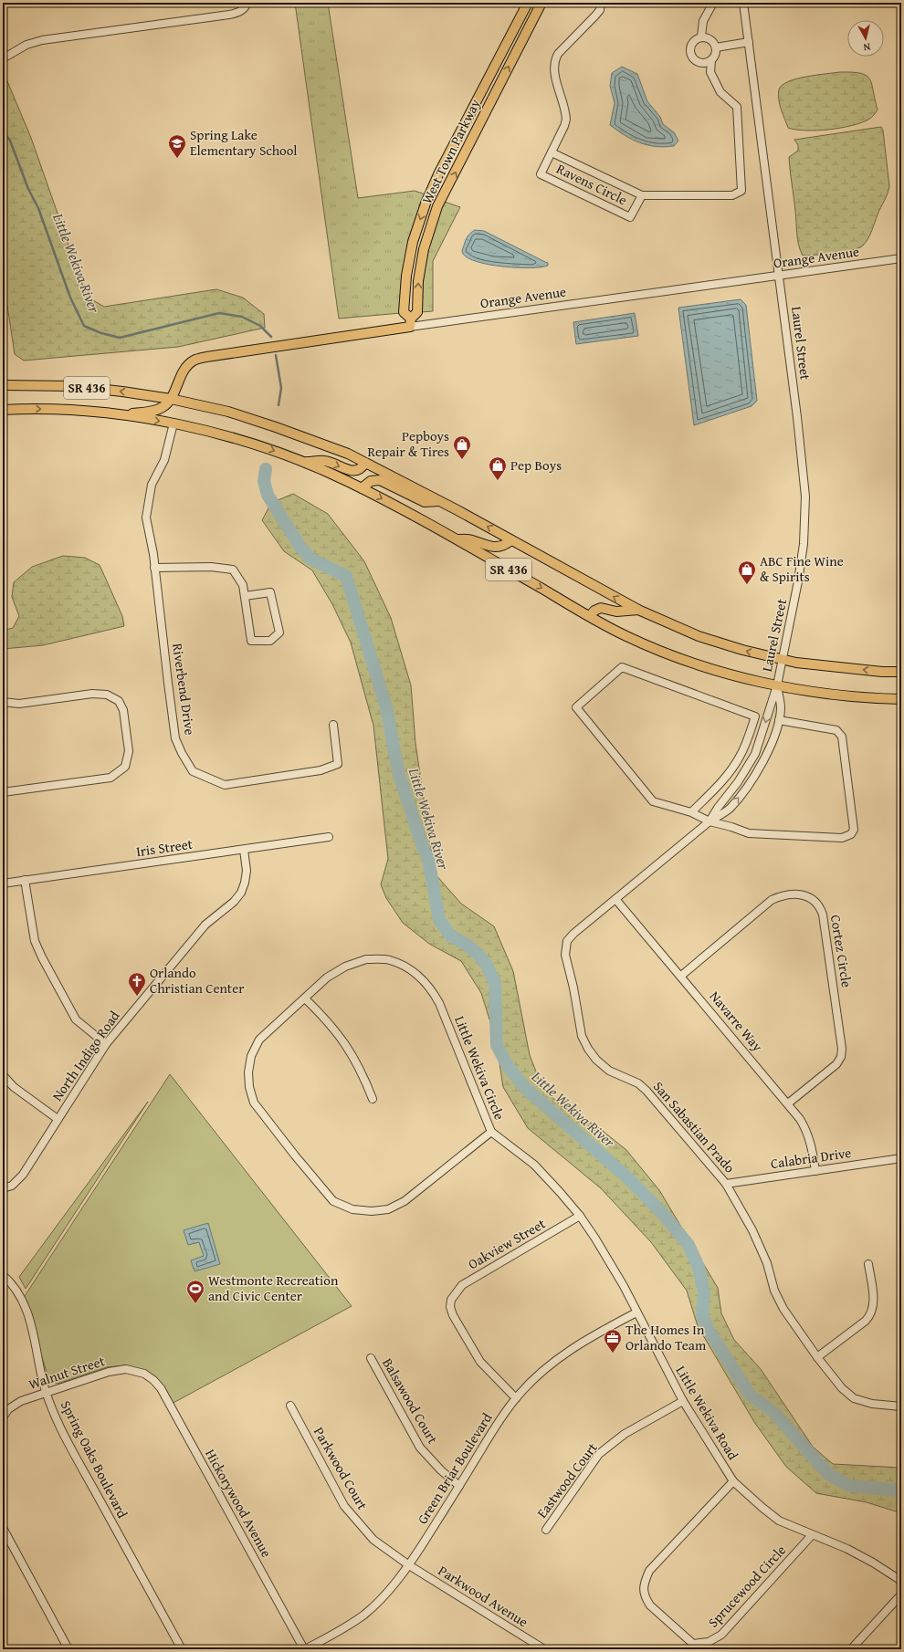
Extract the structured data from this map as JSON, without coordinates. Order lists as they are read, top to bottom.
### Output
{
  "streets": {
    "main road": ["West Town Parkway", "Orange Avenue", "SR 436"],
    "street": [
      "Ravens Circle",
      "Laurel Street",
      "Riverbend Drive",
      "Iris Street",
      "Cortez Circle",
      "Navarre Way",
      "North Indigo Road",
      "Little Wekiva Circle",
      "San Sabastian Prado",
      "Calabria Drive",
      "Oakview Street",
      "Walnut Street",
      "Balsawood Court",
      "Little Wekiva Road",
      "Spring Oaks Boulevard",
      "Parkwood Court",
      "Green Briar Boulevard",
      "Eastwood Court",
      "Hickorywood Avenue",
      "Sprucewood Circle",
      "Parkwood Avenue"
    ]
  },
  "crossings": [
    ["West Town Parkway", "Orange Avenue"],
    ["Orange Avenue", "Laurel Street"],
    ["Orange Avenue", "SR 436"],
    ["Laurel Street", "SR 436"],
    ["Laurel Street", "San Sabastian Prado"],
    ["SR 436", "Riverbend Drive"],
    ["SR 436", "San Sabastian Prado"],
    ["Iris Street", "North Indigo Road"],
    ["Cortez Circle", "Navarre Way"],
    ["Navarre Way", "San Sabastian Prado"],
    ["Navarre Way", "Calabria Drive"],
    ["Little Wekiva Circle", "Little Wekiva Road"],
    ["San Sabastian Prado", "Calabria Drive"],
    ["Oakview Street", "Little Wekiva Road"],
    ["Oakview Street", "Green Briar Boulevard"],
    ["Walnut Street", "Spring Oaks Boulevard"],
    ["Walnut Street", "Hickorywood Avenue"],
    ["Balsawood Court", "Green Briar Boulevard"],
    ["Little Wekiva Road", "Green Briar Boulevard"],
    ["Little Wekiva Road", "Eastwood Court"],
    ["Little Wekiva Road", "Sprucewood Circle"],
    ["Parkwood Court", "Green Briar Boulevard"],
    ["Parkwood Court", "Parkwood Avenue"],
    ["Green Briar Boulevard", "Hickorywood Avenue"],
    ["Green Briar Boulevard", "Parkwood Avenue"]
  ],
  "water": ["Little Wekiva River"],
  "places": {
    "school or university": ["Spring Lake Elementary School"],
    "shop": ["Pepboys Repair & Tires", "Pep Boys", "ABC Fine Wine & Spirits"],
    "church": ["Orlando Christian Center"],
    "sports": ["Westmonte Recreation and Civic Center"],
    "office": ["The Homes In Orlando Team"]
  },
  "north": "bottom"
}
